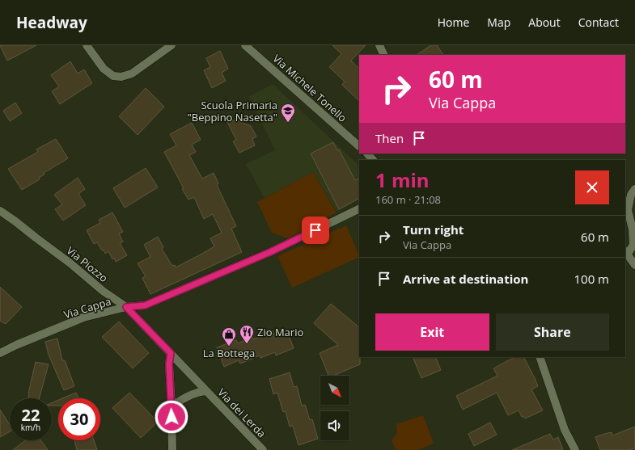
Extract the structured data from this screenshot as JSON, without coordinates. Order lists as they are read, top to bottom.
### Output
{
  "streets": {
    "street": [
      "Via Michele Tonello",
      "Via Piozzo",
      "Via Cappa",
      "Via dei Lerda"
    ]
  },
  "crossings": [
    ["Via Piozzo", "Via Cappa"],
    ["Via Piozzo", "Via dei Lerda"]
  ],
  "places": {
    "school or university": ["Scuola Primaria \"Beppino Nasetta\""],
    "restaurant": ["Zio Mario"],
    "shop": ["La Bottega"]
  },
  "north": "bottom right",
  "page": {
    "header": "Headway",
    "nav": [
      "Home",
      "Map",
      "About",
      "Contact"
    ],
    "turn": ["60 m", "Via Cappa"],
    "then": "Then",
    "heading": ["1 min", "160 m · 21:08"],
    "list": [
      {
        "name": "Turn right",
        "note": "Via Cappa",
        "value": "60 m"
      },
      {
        "name": "Arrive at destination",
        "value": "100 m"
      }
    ],
    "buttons": ["Exit", "Share"],
    "speed": "22 km/h",
    "limit": "30"
  }
}
